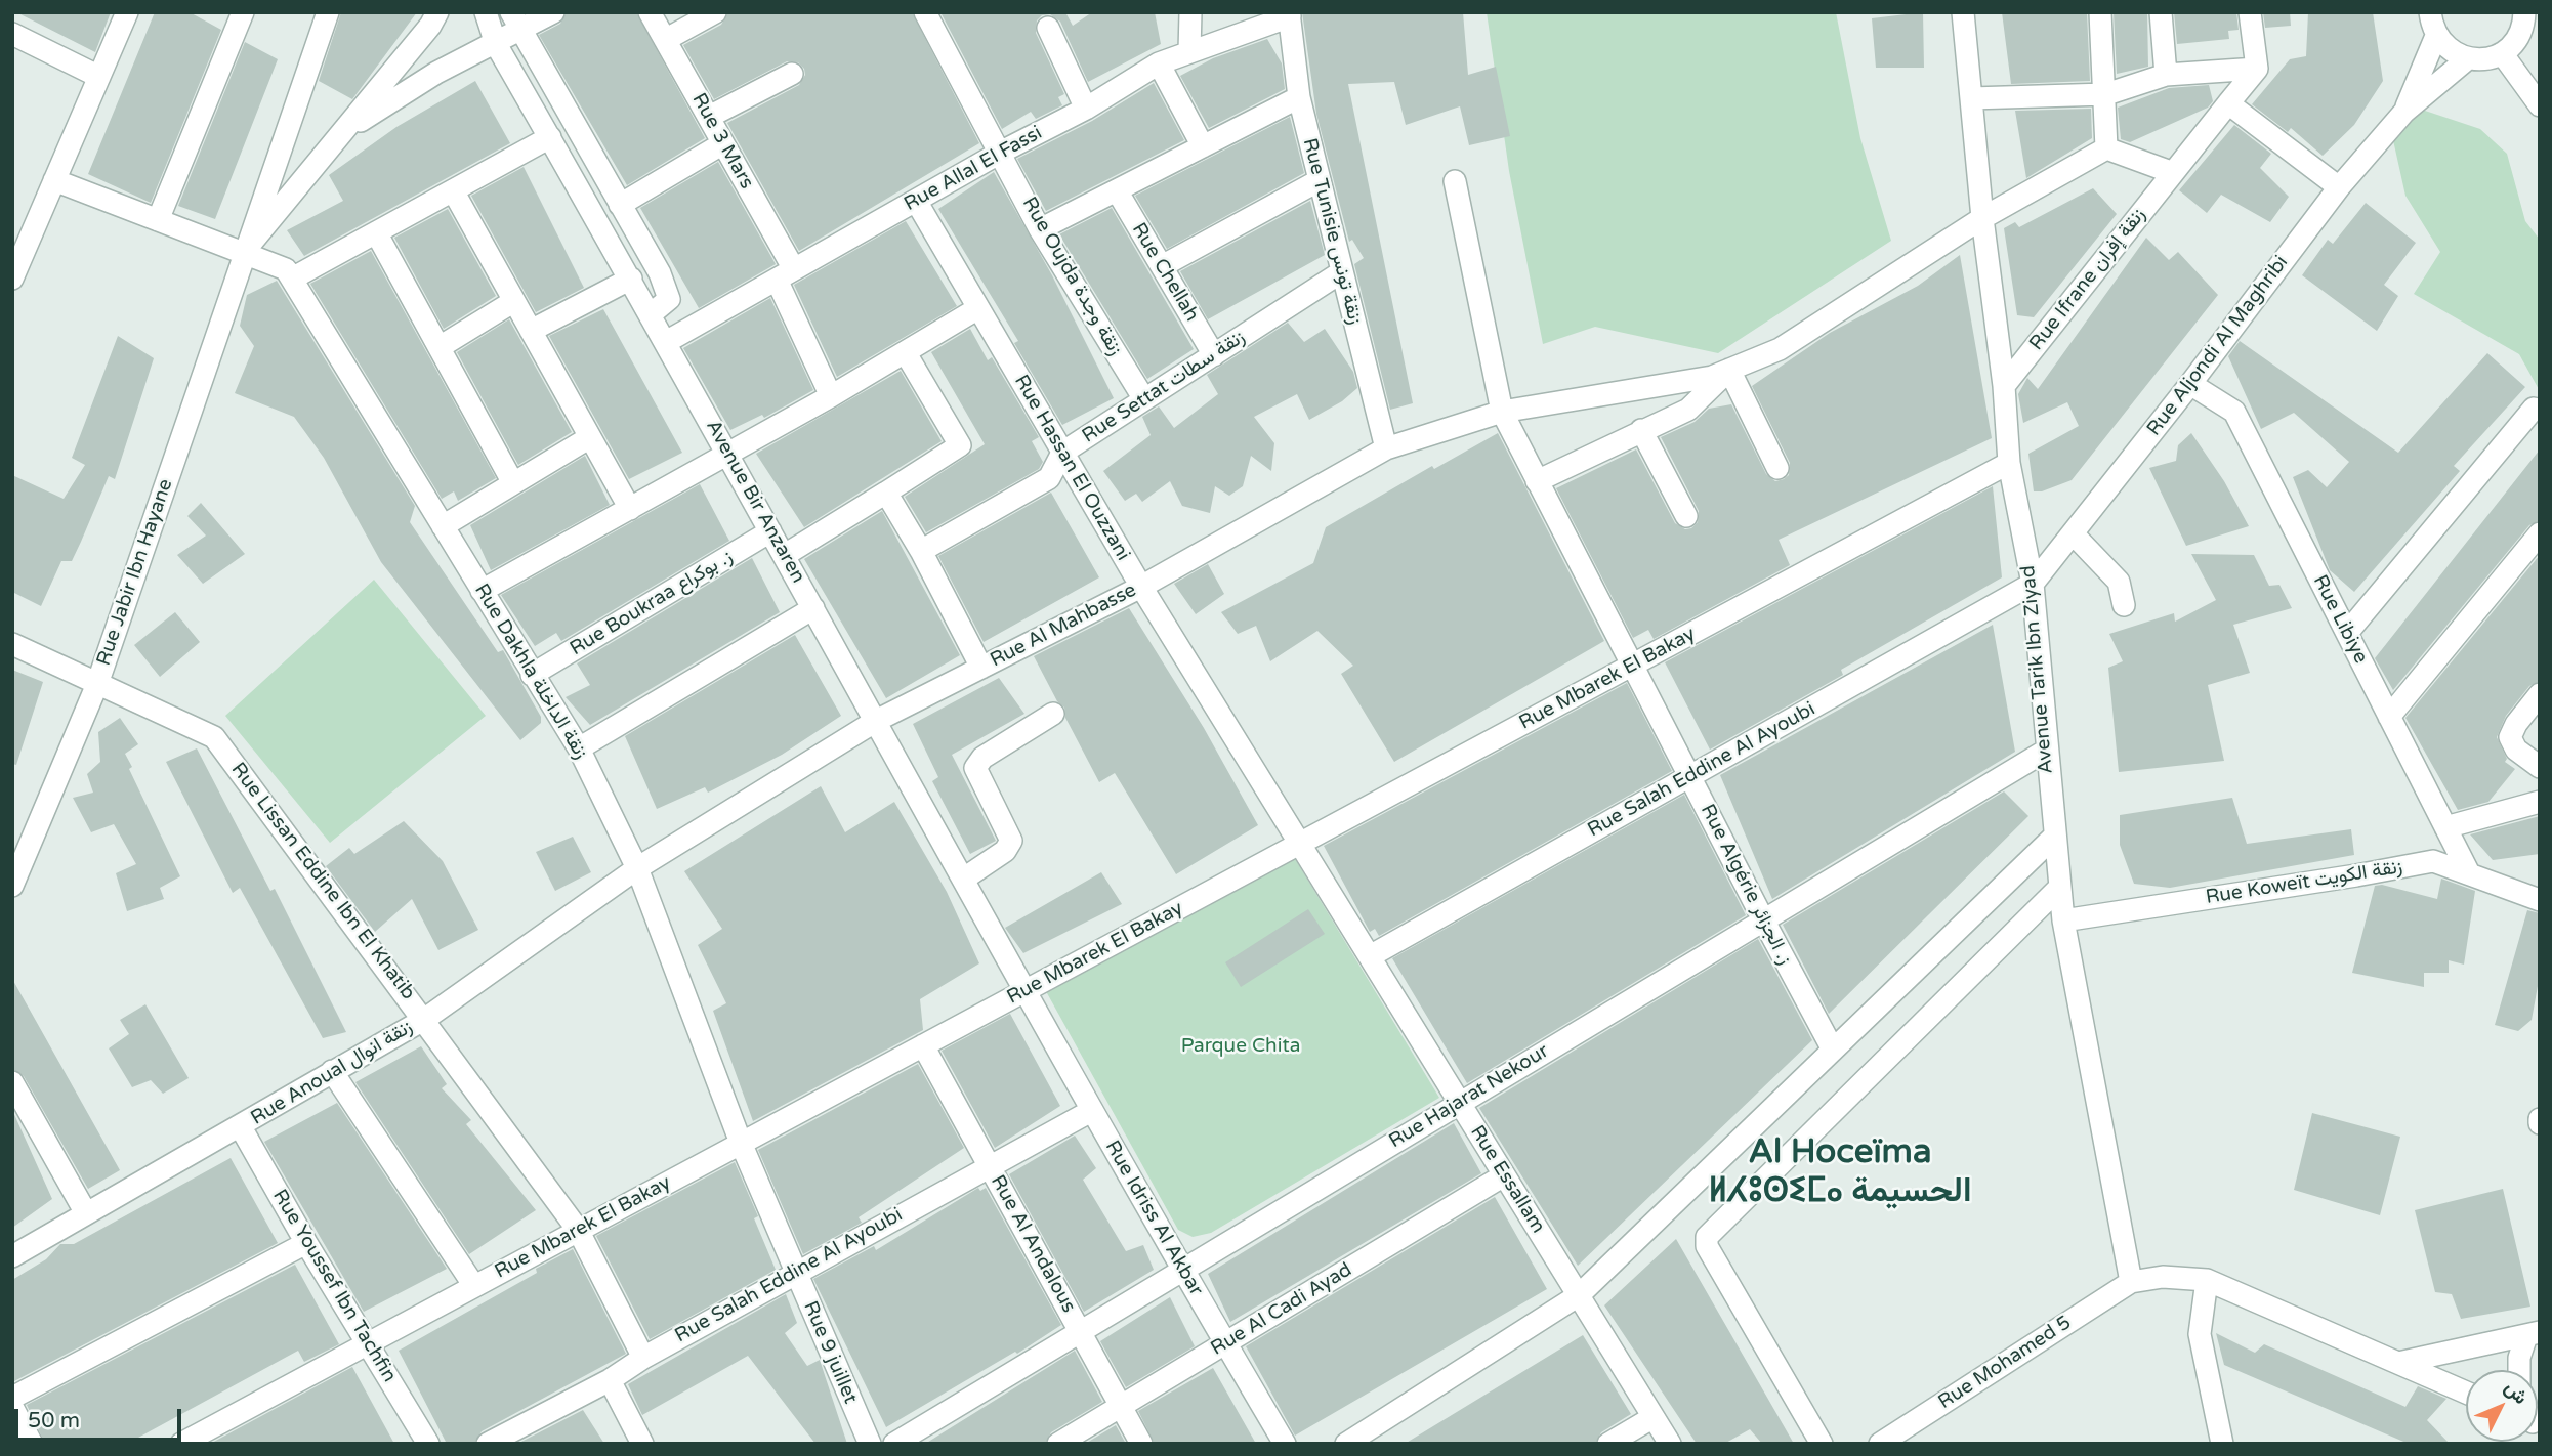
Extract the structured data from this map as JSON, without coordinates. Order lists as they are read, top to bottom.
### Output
{
  "streets": {
    "street": [
      "Rue 3 Mars",
      "Rue Allal El Fassi",
      "Rue Tunisie زنقة تونس",
      "Rue Chellah",
      "Rue Oujda زنقة وجدة",
      "Rue Ifrane زنقة إفران",
      "Rue Aljondi Al Maghribi",
      "Rue Settat زنقة سطات",
      "Rue Hassan El Ouzzani",
      "Avenue Bir Anzaren",
      "Rue Jabir Ibn Hayane",
      "Rue Boukraa ز. بوكراع",
      "Rue Libiye",
      "Rue Al Mahbasse",
      "Avenue Tarik Ibn Ziyad",
      "Rue Dakhla زنقة الداخلة",
      "Rue Mbarek El Bakay",
      "Rue Salah Eddine Al Ayoubi",
      "Rue Lissan Eddine Ibn El Khatib",
      "Rue Koweït زنقة الكويت",
      "Rue Algérie ز. الجزائر",
      "Rue Anoual زنقة انوال",
      "Rue Hajarat Nekour",
      "Rue Essallam",
      "Rue Idriss Al Akbar",
      "Rue Al Andalous",
      "Rue Youssef Ibn Tachfin",
      "Rue Al Cadi Ayad",
      "Rue 9 juillet",
      "Rue Mohamed 5"
    ]
  },
  "crossings": [
    ["Rue 3 Mars", "Rue Allal El Fassi"],
    ["Rue Allal El Fassi", "Rue Tunisie زنقة تونس"],
    ["Rue Allal El Fassi", "Rue Oujda زنقة وجدة"],
    ["Rue Allal El Fassi", "Rue Hassan El Ouzzani"],
    ["Rue Allal El Fassi", "Avenue Bir Anzaren"],
    ["Rue Tunisie زنقة تونس", "Rue Settat زنقة سطات"],
    ["Rue Tunisie زنقة تونس", "Rue Al Mahbasse"],
    ["Rue Chellah", "Rue Settat زنقة سطات"],
    ["Rue Oujda زنقة وجدة", "Rue Settat زنقة سطات"],
    ["Rue Ifrane زنقة إفران", "Avenue Tarik Ibn Ziyad"],
    ["Rue Aljondi Al Maghribi", "Rue Libiye"],
    ["Rue Aljondi Al Maghribi", "Avenue Tarik Ibn Ziyad"],
    ["Rue Aljondi Al Maghribi", "Rue Salah Eddine Al Ayoubi"],
    ["Rue Settat زنقة سطات", "Rue Hassan El Ouzzani"],
    ["Rue Hassan El Ouzzani", "Rue Al Mahbasse"],
    ["Rue Hassan El Ouzzani", "Rue Mbarek El Bakay"],
    ["Rue Hassan El Ouzzani", "Rue Essallam"],
    ["Avenue Bir Anzaren", "Rue Boukraa ز. بوكراع"],
    ["Avenue Bir Anzaren", "Rue Al Mahbasse"],
    ["Avenue Bir Anzaren", "Rue Mbarek El Bakay"],
    ["Avenue Bir Anzaren", "Rue Idriss Al Akbar"],
    ["Rue Jabir Ibn Hayane", "Rue Dakhla زنقة الداخلة"],
    ["Rue Jabir Ibn Hayane", "Rue Lissan Eddine Ibn El Khatib"],
    ["Rue Boukraa ز. بوكراع", "Rue Dakhla زنقة الداخلة"],
    ["Rue Libiye", "Rue Koweït زنقة الكويت"],
    ["Rue Al Mahbasse", "Avenue Tarik Ibn Ziyad"],
    ["Rue Al Mahbasse", "Rue Dakhla زنقة الداخلة"],
    ["Rue Al Mahbasse", "Rue Algérie ز. الجزائر"],
    ["Rue Al Mahbasse", "Rue Anoual زنقة انوال"],
    ["Avenue Tarik Ibn Ziyad", "Rue Mbarek El Bakay"],
    ["Avenue Tarik Ibn Ziyad", "Rue Salah Eddine Al Ayoubi"],
    ["Avenue Tarik Ibn Ziyad", "Rue Koweït زنقة الكويت"],
    ["Avenue Tarik Ibn Ziyad", "Rue Hajarat Nekour"],
    ["Avenue Tarik Ibn Ziyad", "Rue Mohamed 5"],
    ["Rue Dakhla زنقة الداخلة", "Rue Mbarek El Bakay"],
    ["Rue Dakhla زنقة الداخلة", "Rue Anoual زنقة انوال"],
    ["Rue Dakhla زنقة الداخلة", "Rue 9 juillet"],
    ["Rue Mbarek El Bakay", "Rue Lissan Eddine Ibn El Khatib"],
    ["Rue Mbarek El Bakay", "Rue Algérie ز. الجزائر"],
    ["Rue Mbarek El Bakay", "Rue Essallam"],
    ["Rue Mbarek El Bakay", "Rue Idriss Al Akbar"],
    ["Rue Mbarek El Bakay", "Rue Al Andalous"],
    ["Rue Mbarek El Bakay", "Rue Youssef Ibn Tachfin"],
    ["Rue Mbarek El Bakay", "Rue 9 juillet"],
    ["Rue Salah Eddine Al Ayoubi", "Rue Lissan Eddine Ibn El Khatib"],
    ["Rue Salah Eddine Al Ayoubi", "Rue Algérie ز. الجزائر"],
    ["Rue Salah Eddine Al Ayoubi", "Rue Essallam"],
    ["Rue Salah Eddine Al Ayoubi", "Rue Idriss Al Akbar"],
    ["Rue Salah Eddine Al Ayoubi", "Rue Al Andalous"],
    ["Rue Salah Eddine Al Ayoubi", "Rue 9 juillet"],
    ["Rue Lissan Eddine Ibn El Khatib", "Rue Anoual زنقة انوال"],
    ["Rue Algérie ز. الجزائر", "Rue Hajarat Nekour"],
    ["Rue Anoual زنقة انوال", "Rue Youssef Ibn Tachfin"],
    ["Rue Hajarat Nekour", "Rue Essallam"],
    ["Rue Hajarat Nekour", "Rue Idriss Al Akbar"],
    ["Rue Hajarat Nekour", "Rue Al Andalous"],
    ["Rue Essallam", "Rue Al Cadi Ayad"],
    ["Rue Idriss Al Akbar", "Rue Al Cadi Ayad"],
    ["Rue Al Andalous", "Rue Al Cadi Ayad"]
  ],
  "districts": ["Al Hoceïma ⵍⵃⵓⵙⵉⵎⴰ الحسيمة"],
  "parks": ["Parque Chita"],
  "scale_bar": "50 m",
  "north": "top right"
}
